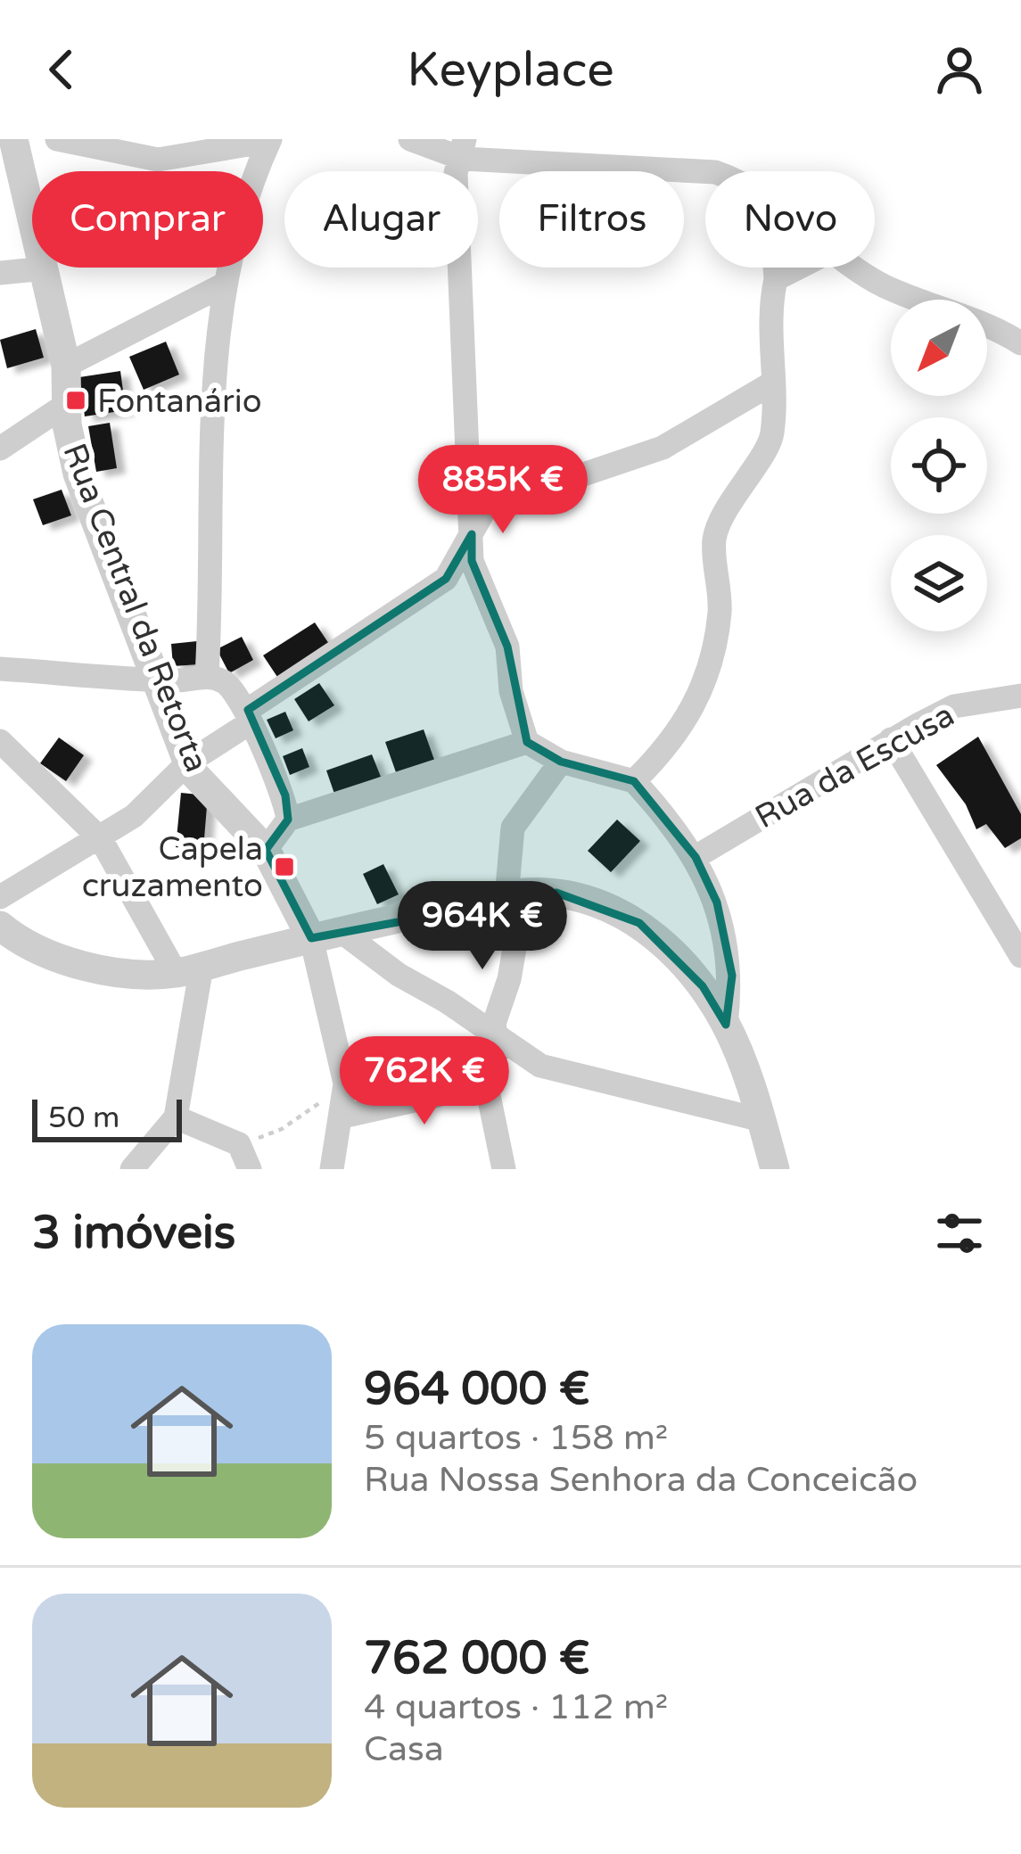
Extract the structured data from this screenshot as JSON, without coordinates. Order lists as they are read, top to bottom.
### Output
{
  "streets": {
    "street": ["Rua Central da Retorta", "Rua da Escusa"]
  },
  "places": {
    "transit": ["Fontanário", "Capela cruzamento"]
  },
  "scale_bar": "50 m",
  "north": "bottom left",
  "page": {
    "header": "Keyplace",
    "chip": [
      "Comprar",
      "Alugar",
      "Filtros",
      "Novo"
    ],
    "price": ["885K €", "964K €", "762K €"],
    "scale": "50 m",
    "heading": "3 imóveis",
    "list": [
      {
        "name": "964 000 €",
        "note": "5 quartos · 158 m² · Rua Nossa Senhora da Conceicão"
      },
      {
        "name": "762 000 €",
        "note": "4 quartos · 112 m² · Casa"
      }
    ]
  }
}
